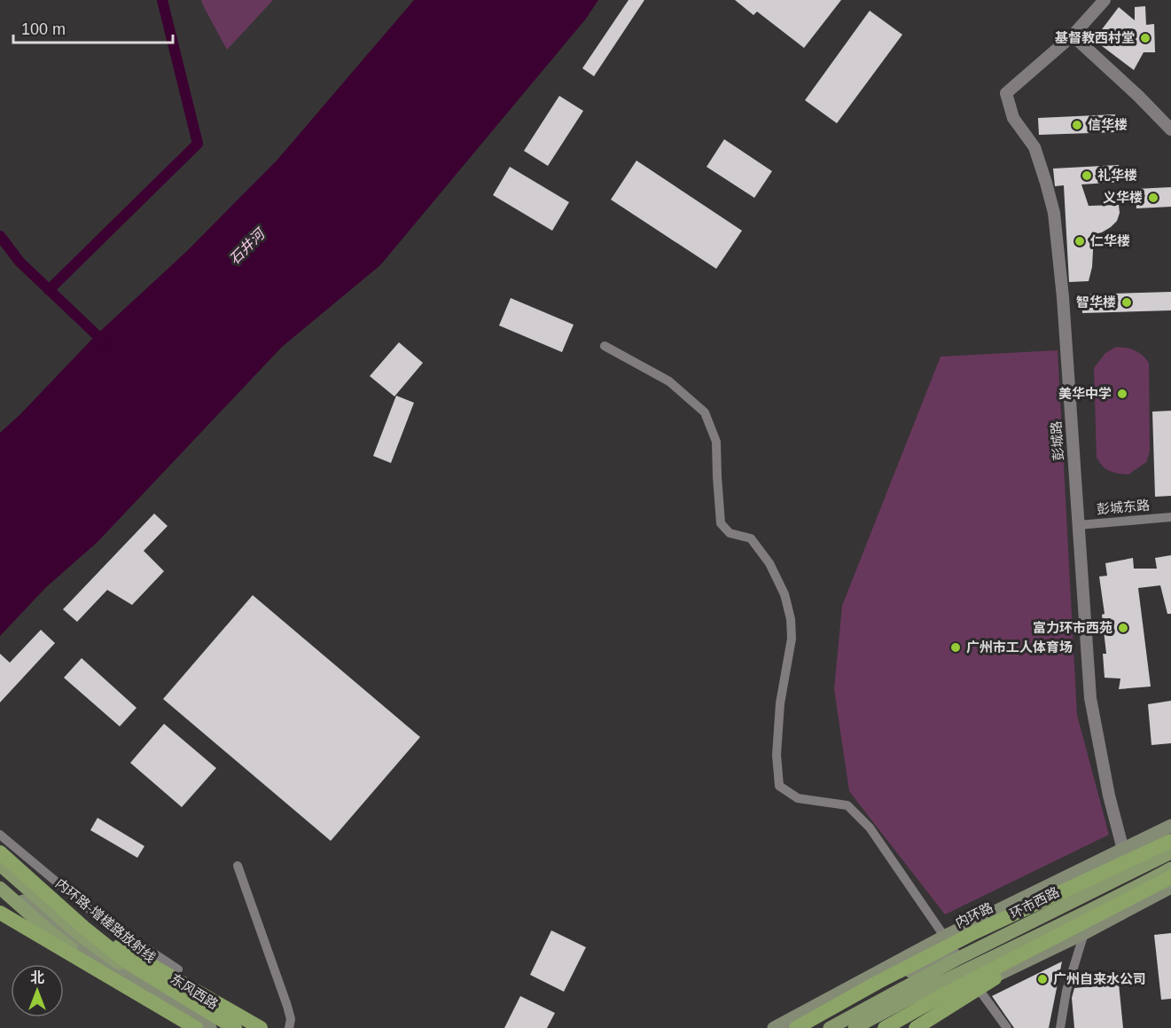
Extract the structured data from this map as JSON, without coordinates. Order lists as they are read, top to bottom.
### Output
{
  "streets": {
    "highway": ["内环路", "内环路-增槎路放射线"],
    "main road": ["环市西路", "东风西路"],
    "street": ["彭城路", "彭城东路"]
  },
  "crossings": [
    ["彭城路", "彭城东路"]
  ],
  "water": ["石井河"],
  "places": [
    "基督教西村堂",
    "信华楼",
    "礼华楼",
    "义华楼",
    "仁华楼",
    "智华楼",
    "美华中学",
    "富力环市西苑",
    "广州市工人体育场",
    "广州自来水公司"
  ],
  "scale_bar": "100 m",
  "north": "top"
}
